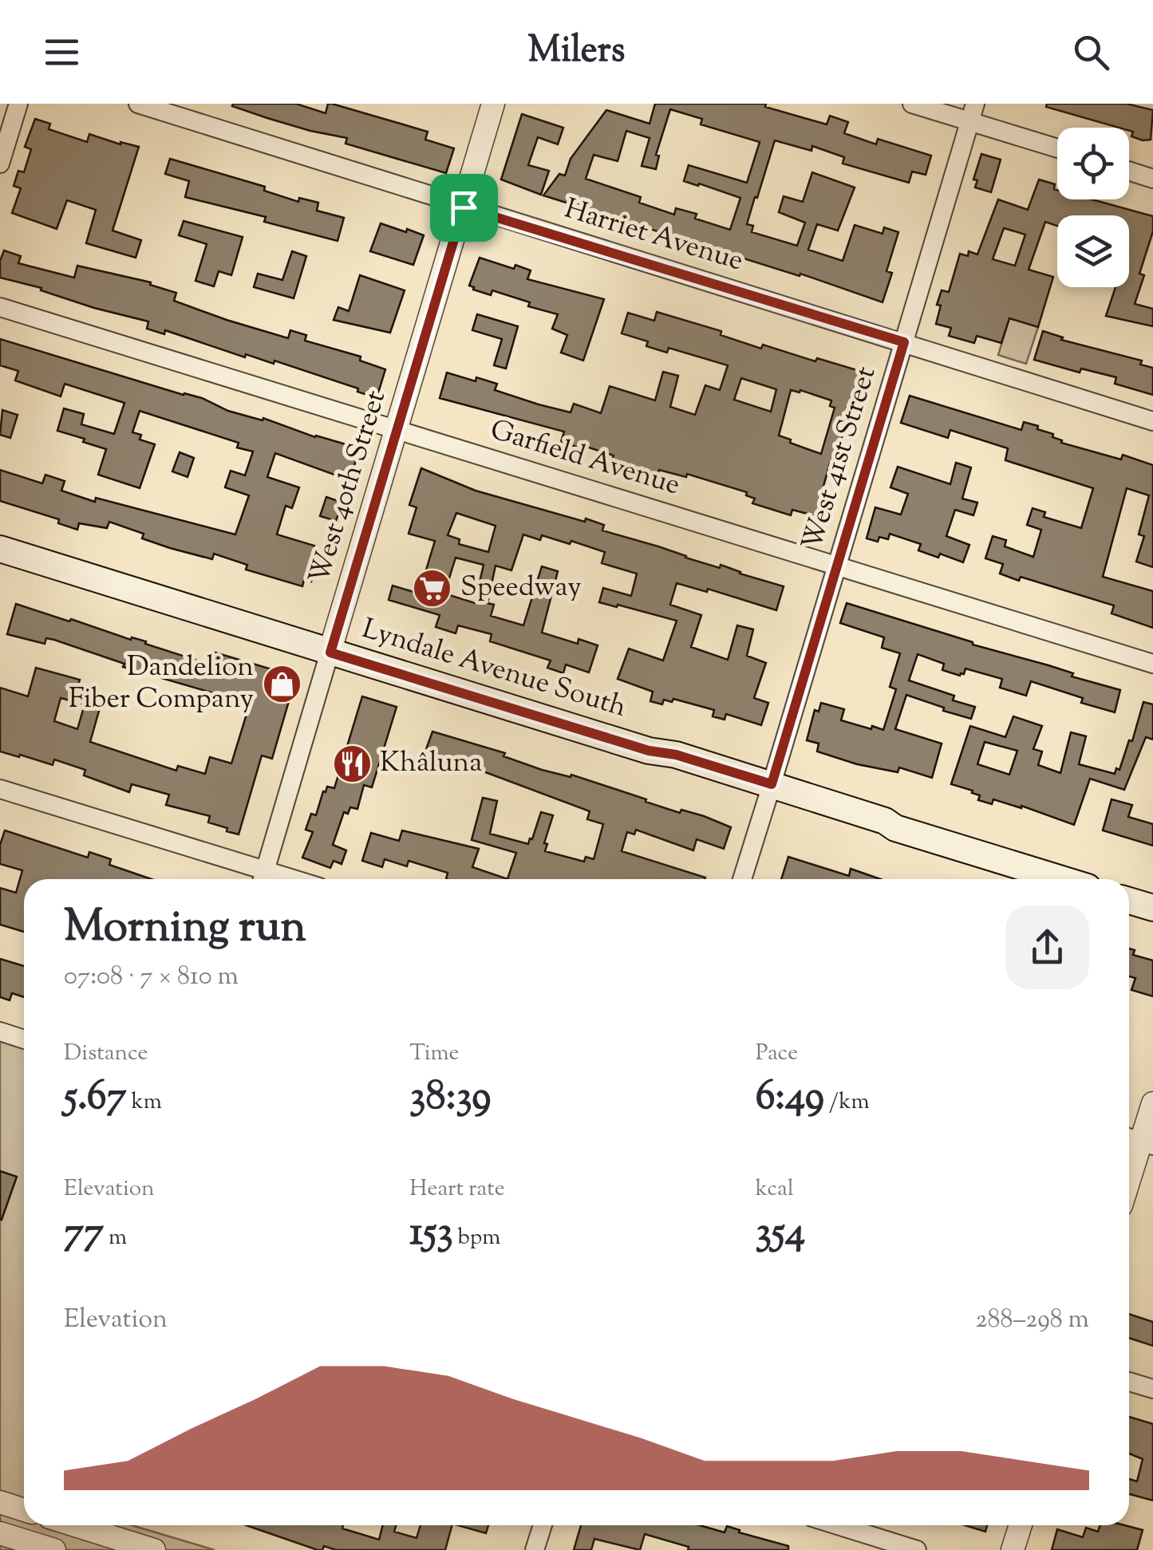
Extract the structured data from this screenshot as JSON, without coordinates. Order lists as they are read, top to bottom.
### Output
{
  "streets": {
    "main road": ["Lyndale Avenue South"],
    "street": [
      "Harriet Avenue",
      "Garfield Avenue",
      "West 41st Street",
      "West 40th Street"
    ]
  },
  "crossings": [
    ["Harriet Avenue", "West 41st Street"],
    ["Harriet Avenue", "West 40th Street"],
    ["Garfield Avenue", "West 41st Street"],
    ["Garfield Avenue", "West 40th Street"],
    ["West 41st Street", "Lyndale Avenue South"],
    ["West 40th Street", "Lyndale Avenue South"]
  ],
  "places": {
    "supermarket": ["Speedway"],
    "shop": ["Dandelion Fiber Company"],
    "restaurant": ["Khâluna"]
  },
  "page": {
    "header": "Milers",
    "heading": ["Morning run", "07:08 · 7 × 810 m"],
    "stats": [
      ["Distance", "5.67 km"],
      ["Time", "38:39"],
      ["Pace", "6:49 /km"],
      ["Elevation", "77 m"],
      ["Heart rate", "153 bpm"],
      ["kcal", "354"]
    ],
    "chart": ["Elevation", "288–298 m"]
  }
}
